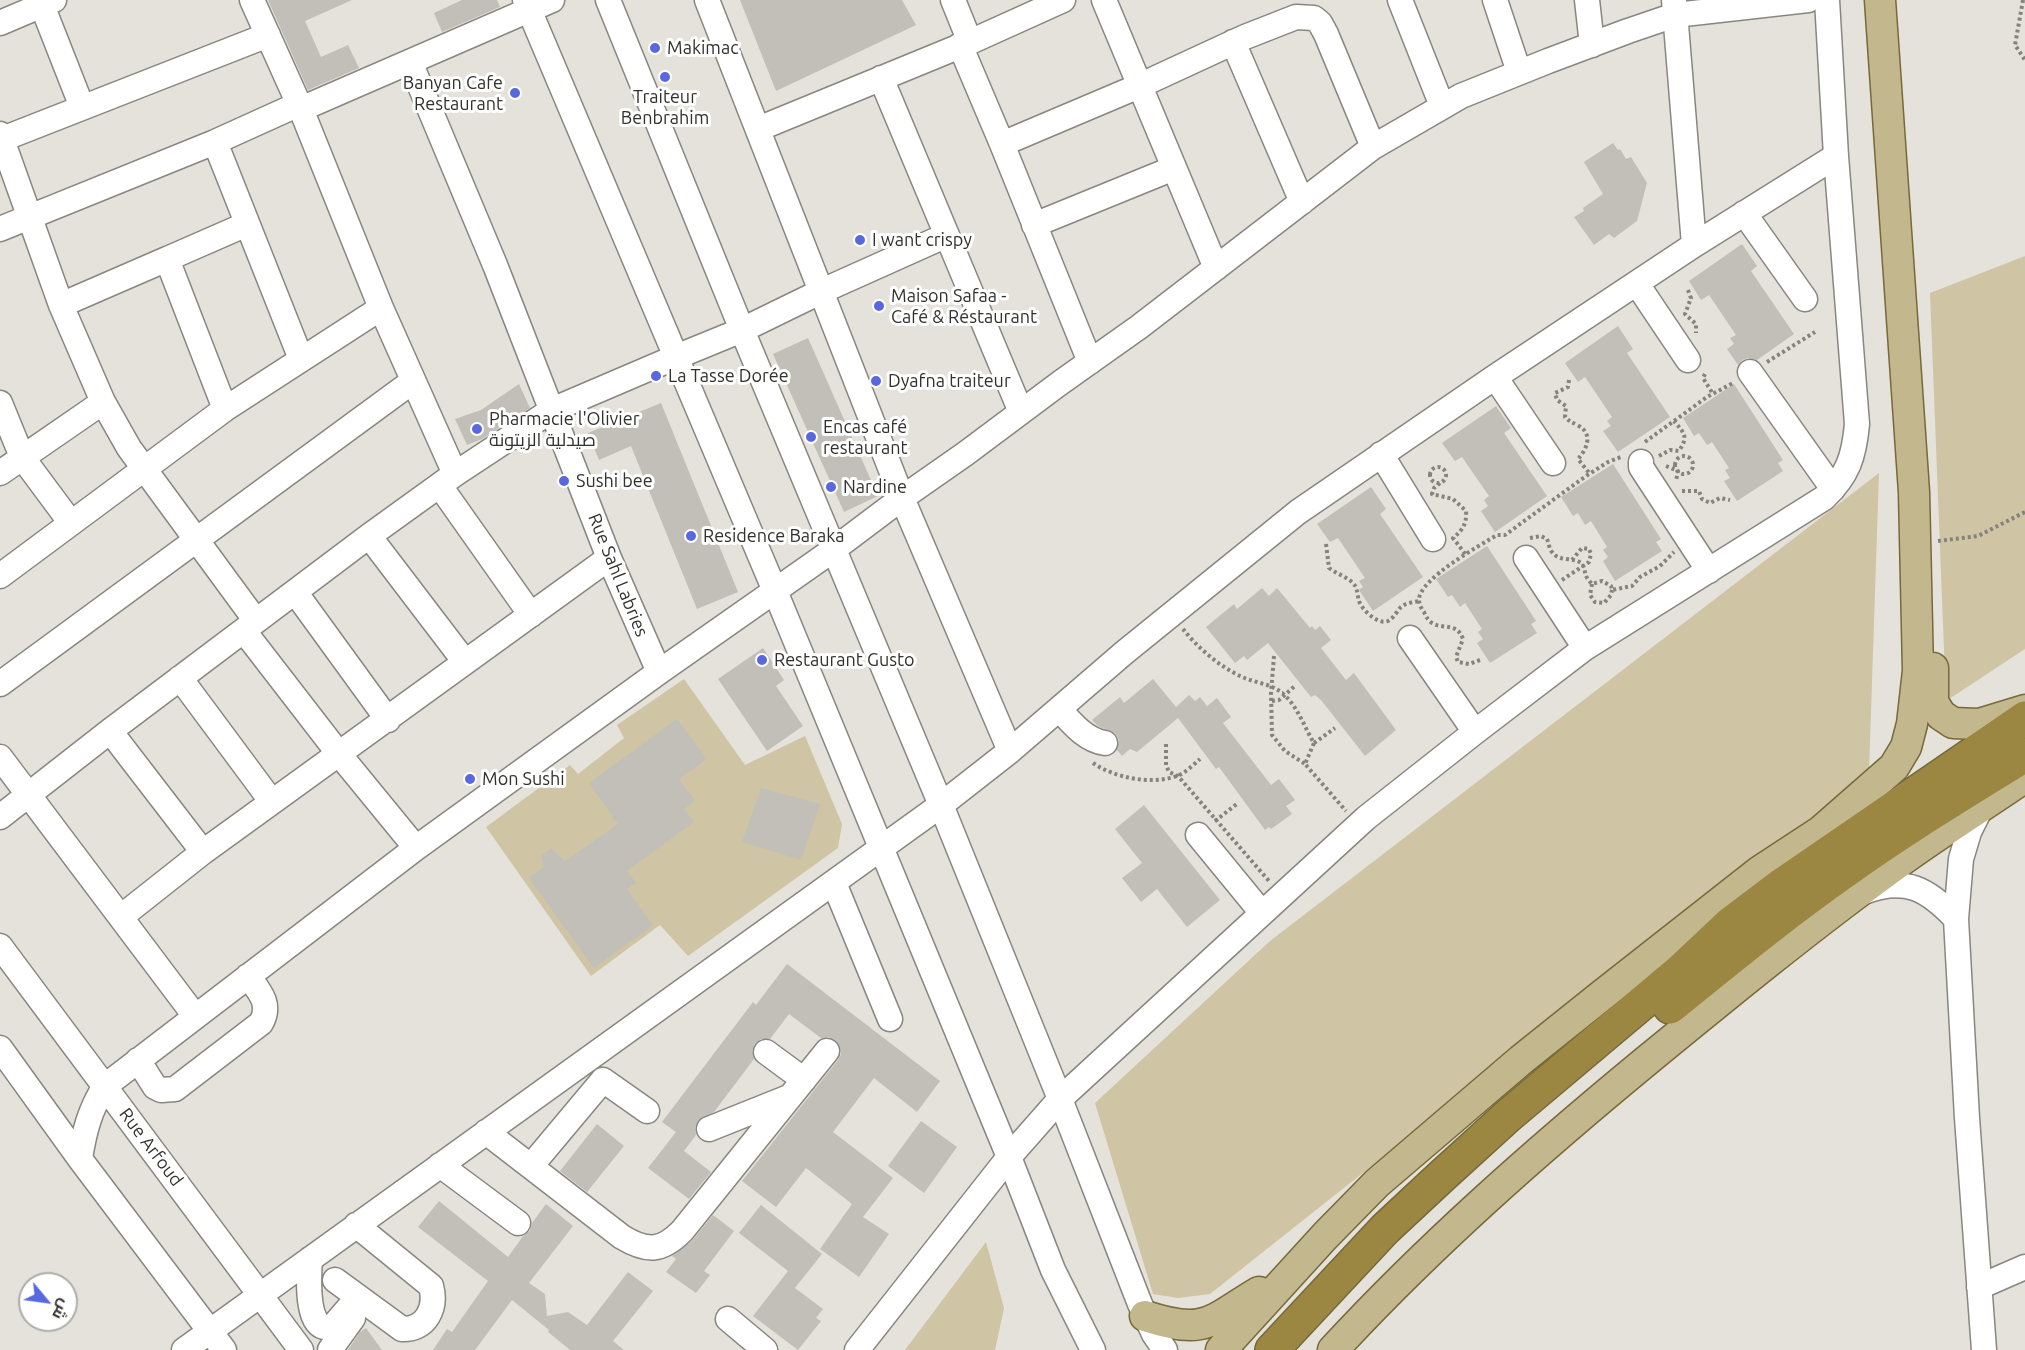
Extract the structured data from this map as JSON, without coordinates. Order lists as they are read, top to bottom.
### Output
{
  "streets": {
    "street": ["Rue Sahl Labries", "Rue Arfoud"]
  },
  "places": [
    "Makimac",
    "Traiteur Benbrahim",
    "Banyan Cafe Restaurant",
    "I want crispy",
    "Maison Safaa - Café & Réstaurant",
    "La Tasse Dorée",
    "Dyafna traiteur",
    "Pharmacie l'Olivier صيدلية الزيتونة",
    "Encas café restaurant",
    "Sushi bee",
    "Nardine",
    "Residence Baraka",
    "Restaurant Gusto",
    "Mon Sushi"
  ],
  "north": "bottom right"
}
